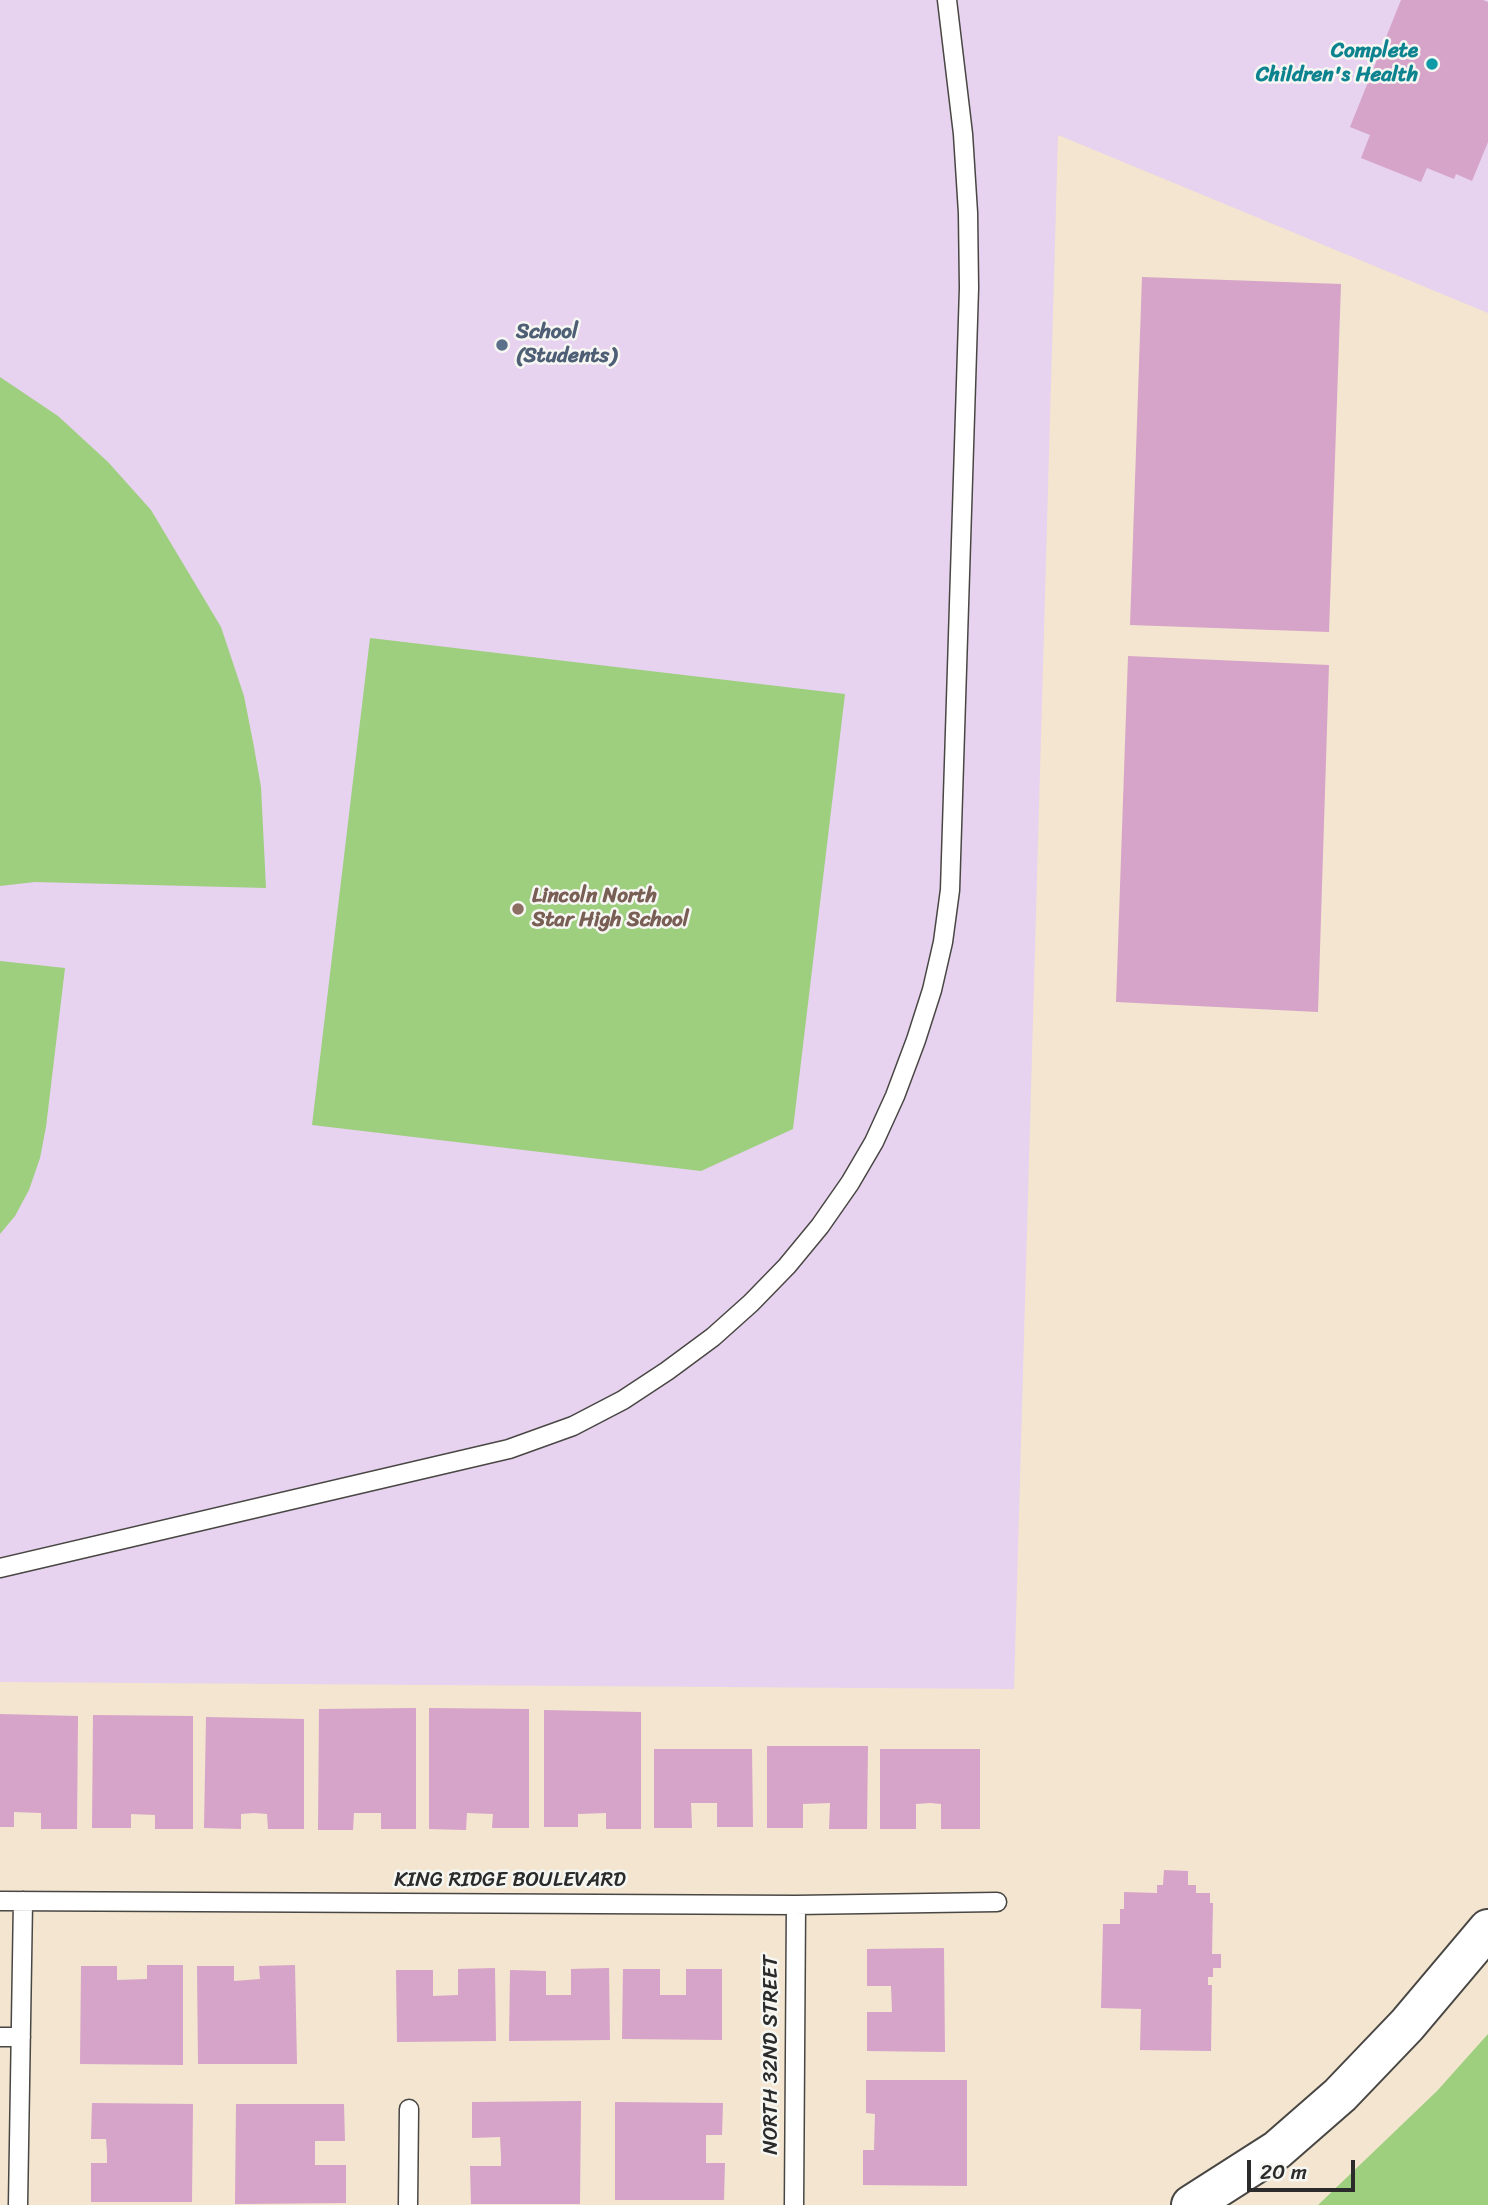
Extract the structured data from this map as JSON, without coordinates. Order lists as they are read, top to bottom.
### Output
{
  "streets": {
    "lane": ["KING RIDGE BOULEVARD", "NORTH 32ND STREET"]
  },
  "crossings": [
    ["KING RIDGE BOULEVARD", "NORTH 32ND STREET"]
  ],
  "places": ["Complete Children's Health", "School (Students)", "Lincoln North Star High School"],
  "scale_bar": "20 m"
}
